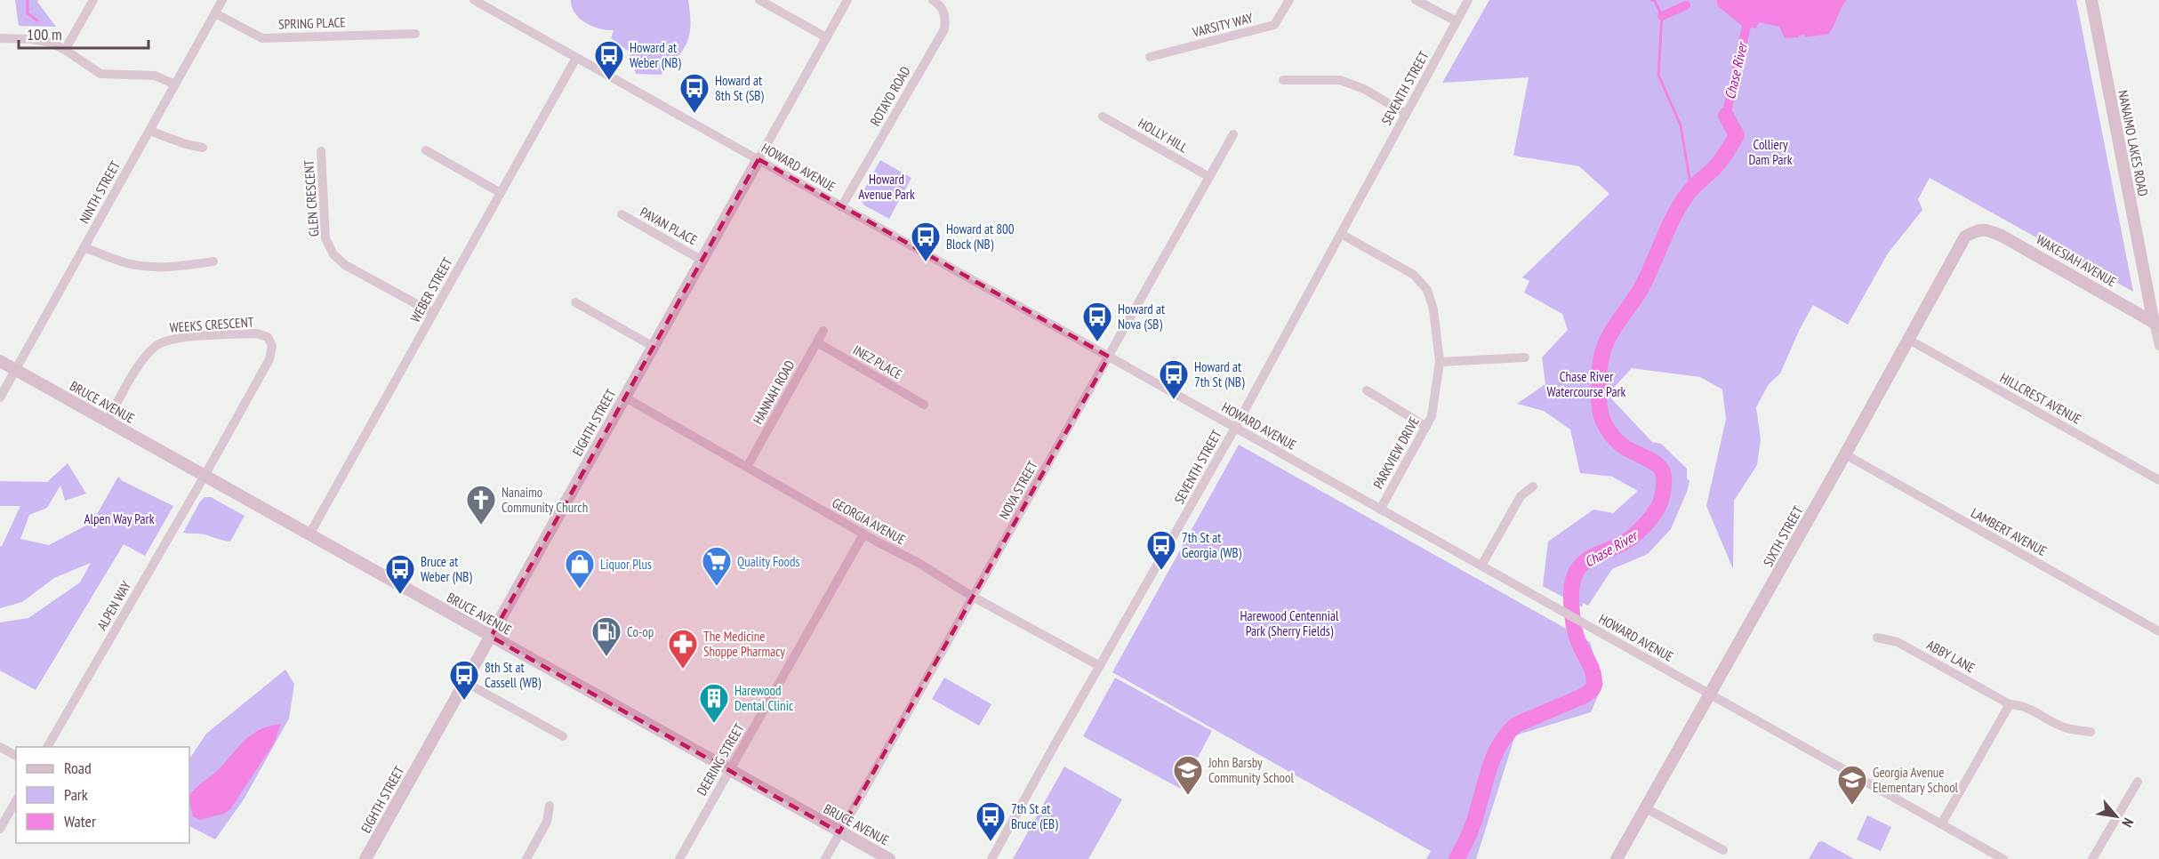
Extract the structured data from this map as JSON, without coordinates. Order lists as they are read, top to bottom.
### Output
{
  "streets": {
    "street": [
      "SPRING PLACE",
      "VARSITY WAY",
      "SEVENTH STREET",
      "ROTAYO ROAD",
      "HOLLY HILL",
      "NANAIMO LAKES ROAD",
      "HOWARD AVENUE",
      "NINTH STREET",
      "GLEN CRESCENT",
      "PAVAN PLACE",
      "WAKESIAH AVENUE",
      "WEBER STREET",
      "WEEKS CRESCENT",
      "INEZ PLACE",
      "HANNAH ROAD",
      "HILLCREST AVENUE",
      "BRUCE AVENUE",
      "EIGHTH STREET",
      "PARKVIEW DRIVE",
      "NOVA STREET",
      "GEORGIA AVENUE",
      "LAMBERT AVENUE",
      "SIXTH STREET",
      "ALPEN WAY",
      "ABBY LANE",
      "DEERING STREET"
    ]
  },
  "crossings": [
    ["SPRING PLACE", "NINTH STREET"],
    ["SEVENTH STREET", "HOWARD AVENUE"],
    ["SEVENTH STREET", "PARKVIEW DRIVE"],
    ["SEVENTH STREET", "GEORGIA AVENUE"],
    ["ROTAYO ROAD", "HOWARD AVENUE"],
    ["HOLLY HILL", "NOVA STREET"],
    ["NANAIMO LAKES ROAD", "WAKESIAH AVENUE"],
    ["HOWARD AVENUE", "WEBER STREET"],
    ["HOWARD AVENUE", "EIGHTH STREET"],
    ["HOWARD AVENUE", "PARKVIEW DRIVE"],
    ["HOWARD AVENUE", "NOVA STREET"],
    ["HOWARD AVENUE", "SIXTH STREET"],
    ["NINTH STREET", "BRUCE AVENUE"],
    ["GLEN CRESCENT", "WEBER STREET"],
    ["PAVAN PLACE", "EIGHTH STREET"],
    ["WAKESIAH AVENUE", "SIXTH STREET"],
    ["WEBER STREET", "BRUCE AVENUE"],
    ["WEEKS CRESCENT", "BRUCE AVENUE"],
    ["WEEKS CRESCENT", "ALPEN WAY"],
    ["INEZ PLACE", "HANNAH ROAD"],
    ["HANNAH ROAD", "GEORGIA AVENUE"],
    ["HILLCREST AVENUE", "SIXTH STREET"],
    ["BRUCE AVENUE", "EIGHTH STREET"],
    ["BRUCE AVENUE", "NOVA STREET"],
    ["BRUCE AVENUE", "ALPEN WAY"],
    ["BRUCE AVENUE", "DEERING STREET"],
    ["EIGHTH STREET", "GEORGIA AVENUE"],
    ["NOVA STREET", "GEORGIA AVENUE"],
    ["GEORGIA AVENUE", "DEERING STREET"],
    ["LAMBERT AVENUE", "SIXTH STREET"]
  ],
  "water": ["Chase River"],
  "parks": [
    "Colliery Dam Park",
    "Howard Avenue Park",
    "Chase River Watercourse Park",
    "Alpen Way Park",
    "Harewood Centennial Park (Sherry Fields)"
  ],
  "places": {
    "bus stop": [
      "Howard at Weber (NB)",
      "Howard at 8th St (SB)",
      "Howard at 800 Block (NB)",
      "Howard at Nova (SB)",
      "Howard at 7th St (NB)",
      "7th St at Georgia (WB)",
      "Bruce at Weber (NB)",
      "8th St at Cassell (WB)",
      "7th St at Bruce (EB)"
    ],
    "church": ["Nanaimo Community Church"],
    "supermarket": ["Quality Foods"],
    "shop": ["Liquor Plus"],
    "fuel station": ["Co-op"],
    "pharmacy": ["The Medicine Shoppe Pharmacy"],
    "building": ["Harewood Dental Clinic"],
    "school or university": ["John Barsby Community School", "Georgia Avenue Elementary School"]
  },
  "legend": ["Road", "Park", "Water"],
  "scale_bar": "100 m",
  "north": "bottom right"
}
